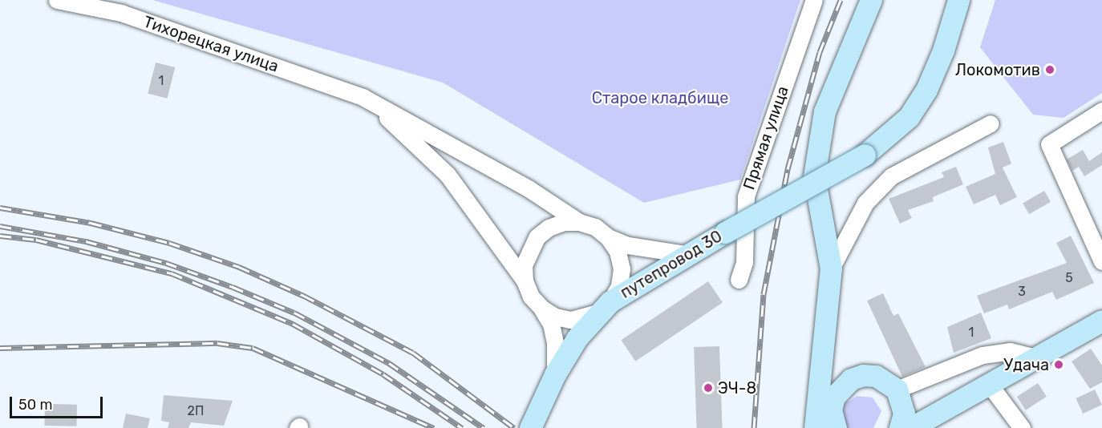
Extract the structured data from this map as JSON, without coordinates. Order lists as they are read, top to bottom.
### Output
{
  "streets": {
    "main road": ["путепровод 30"],
    "street": ["Тихорецкая улица", "Прямая улица"]
  },
  "parks": ["Старое кладбище"],
  "places": ["Локомотив", "Удача", "ЭЧ-8"],
  "house_numbers": [
    "1",
    "5",
    "3",
    "1",
    "2П"
  ],
  "scale_bar": "50 m"
}
